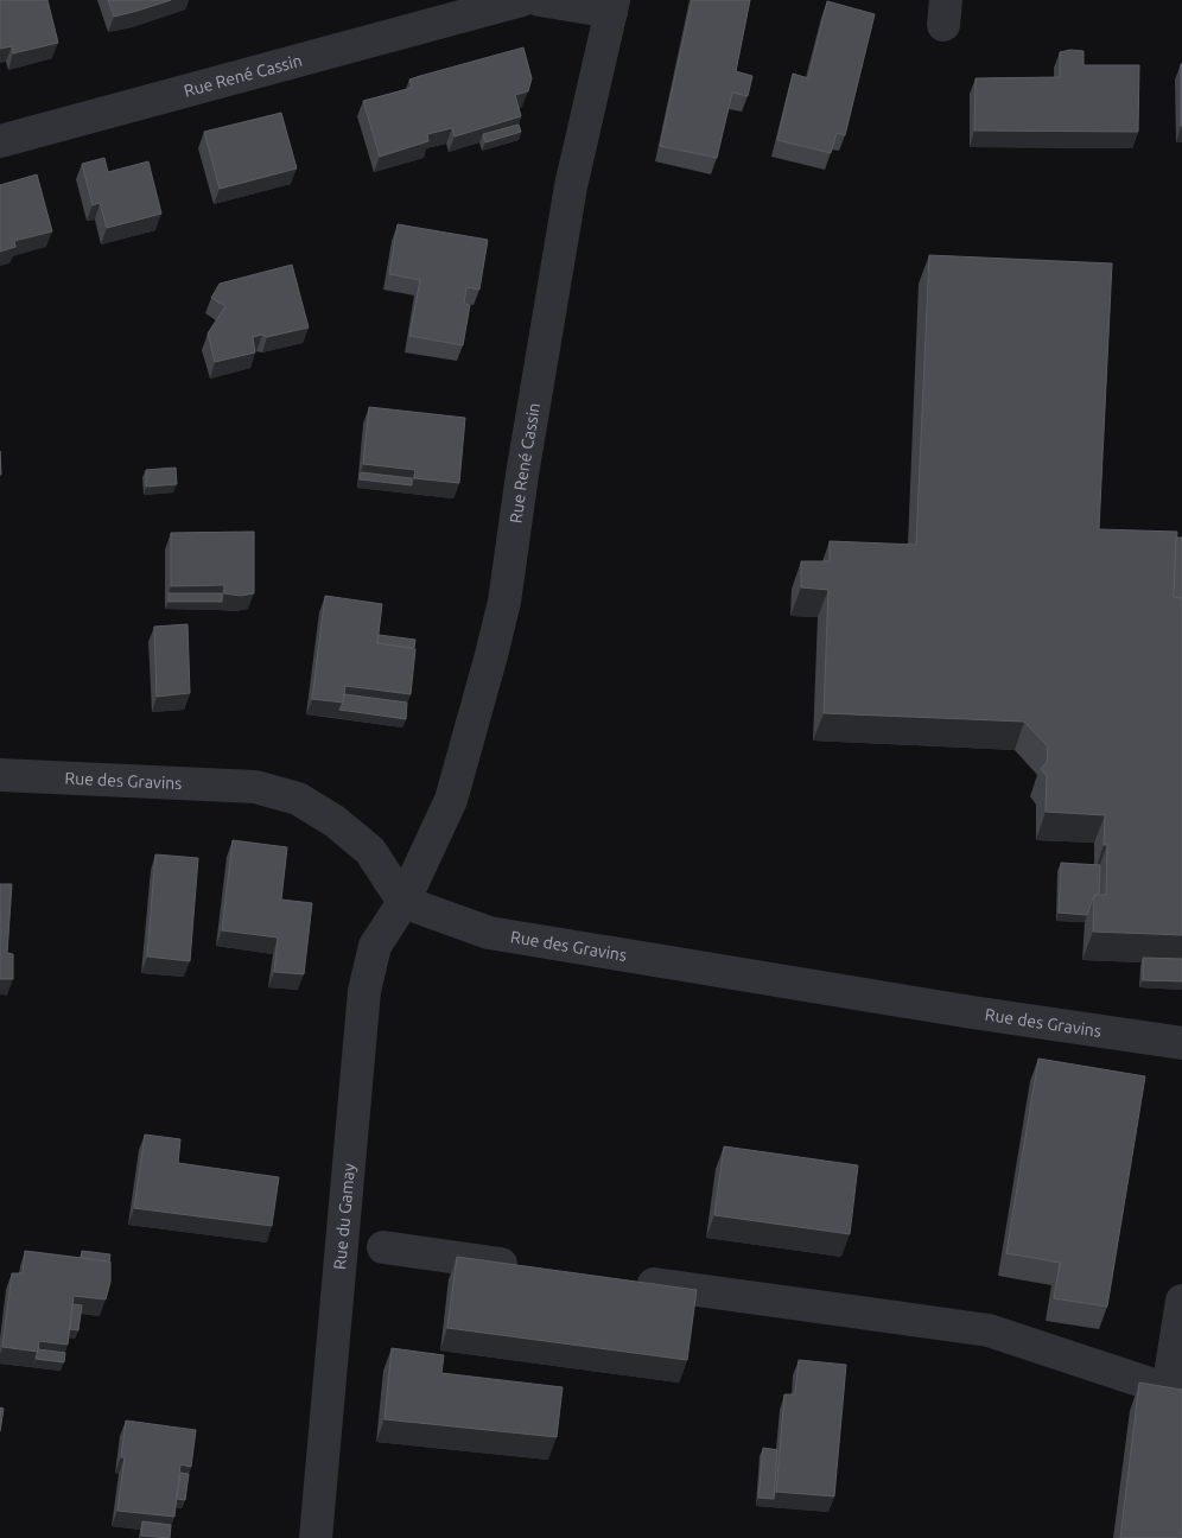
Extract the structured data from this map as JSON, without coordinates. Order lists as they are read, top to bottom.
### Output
{
  "streets": {
    "street": ["Rue René Cassin", "Rue des Gravins", "Rue du Gamay"]
  },
  "crossings": [
    ["Rue René Cassin", "Rue des Gravins"],
    ["Rue René Cassin", "Rue du Gamay"],
    ["Rue des Gravins", "Rue du Gamay"]
  ]
}
